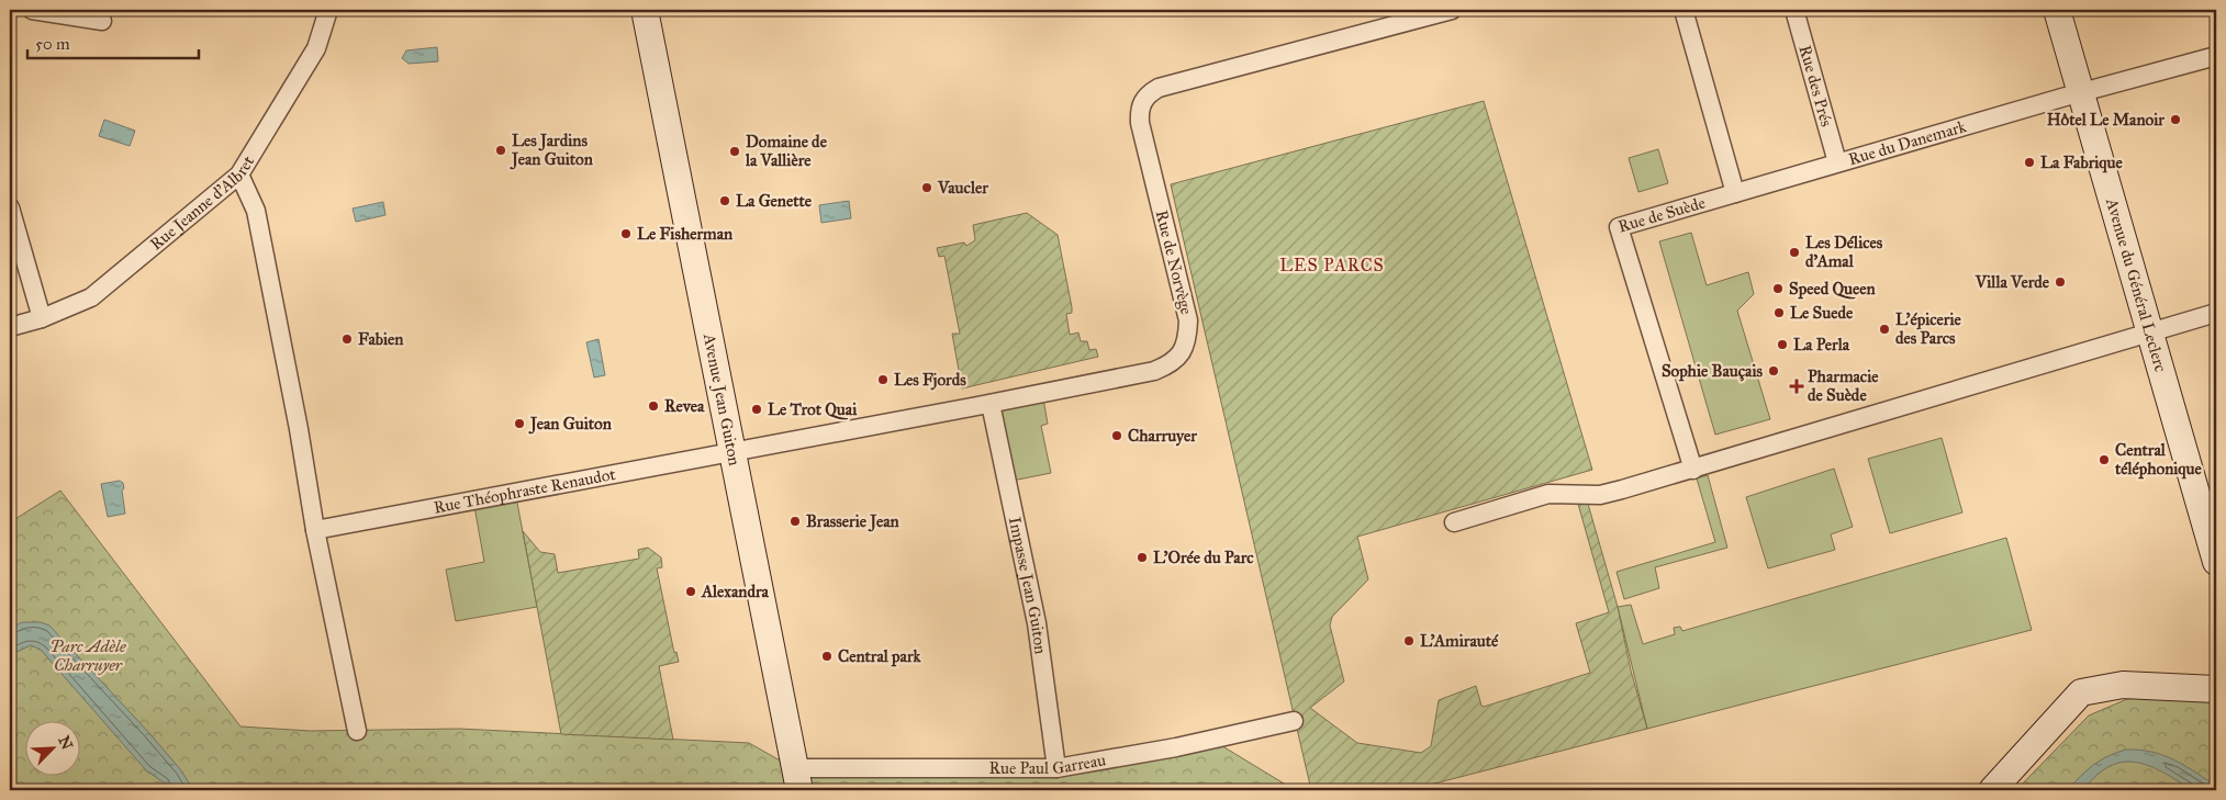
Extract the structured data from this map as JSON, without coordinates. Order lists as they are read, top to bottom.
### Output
{
  "streets": {
    "main road": ["Avenue du Général Leclerc", "Avenue Jean Guiton"],
    "street": [
      "Rue des Prés",
      "Rue du Danemark",
      "Rue Jeanne d'Albret",
      "Rue de Suède",
      "Rue de Norvège",
      "Rue Théophraste Renaudot",
      "Impasse Jean Guiton",
      "Rue Paul Garreau"
    ]
  },
  "crossings": [
    ["Rue des Prés", "Rue du Danemark"],
    ["Rue du Danemark", "Rue de Suède"],
    ["Rue du Danemark", "Avenue du Général Leclerc"],
    ["Rue de Norvège", "Avenue Jean Guiton"],
    ["Rue de Norvège", "Rue Théophraste Renaudot"],
    ["Rue de Norvège", "Impasse Jean Guiton"],
    ["Avenue Jean Guiton", "Rue Théophraste Renaudot"],
    ["Avenue Jean Guiton", "Rue Paul Garreau"],
    ["Impasse Jean Guiton", "Rue Paul Garreau"]
  ],
  "districts": ["LES PARCS"],
  "parks": ["Parc Adèle Charruyer"],
  "places": {
    "other": [
      "Hôtel Le Manoir",
      "Les Jardins Jean Guiton",
      "Domaine de la Vallière",
      "La Fabrique",
      "Vaucler",
      "La Genette",
      "Le Fisherman",
      "Les Délices d'Amal",
      "Villa Verde",
      "Speed Queen",
      "Le Suede",
      "L'épicerie des Parcs",
      "Fabien",
      "La Perla",
      "Sophie Bauçais",
      "Les Fjords",
      "Revea",
      "Le Trot Quai",
      "Jean Guiton",
      "Charruyer",
      "Central téléphonique",
      "Brasserie Jean",
      "L'Orée du Parc",
      "Alexandra",
      "L'Amirauté",
      "Central park"
    ],
    "health": ["Pharmacie de Suède"]
  },
  "scale_bar": "50 m",
  "north": "top right"
}
